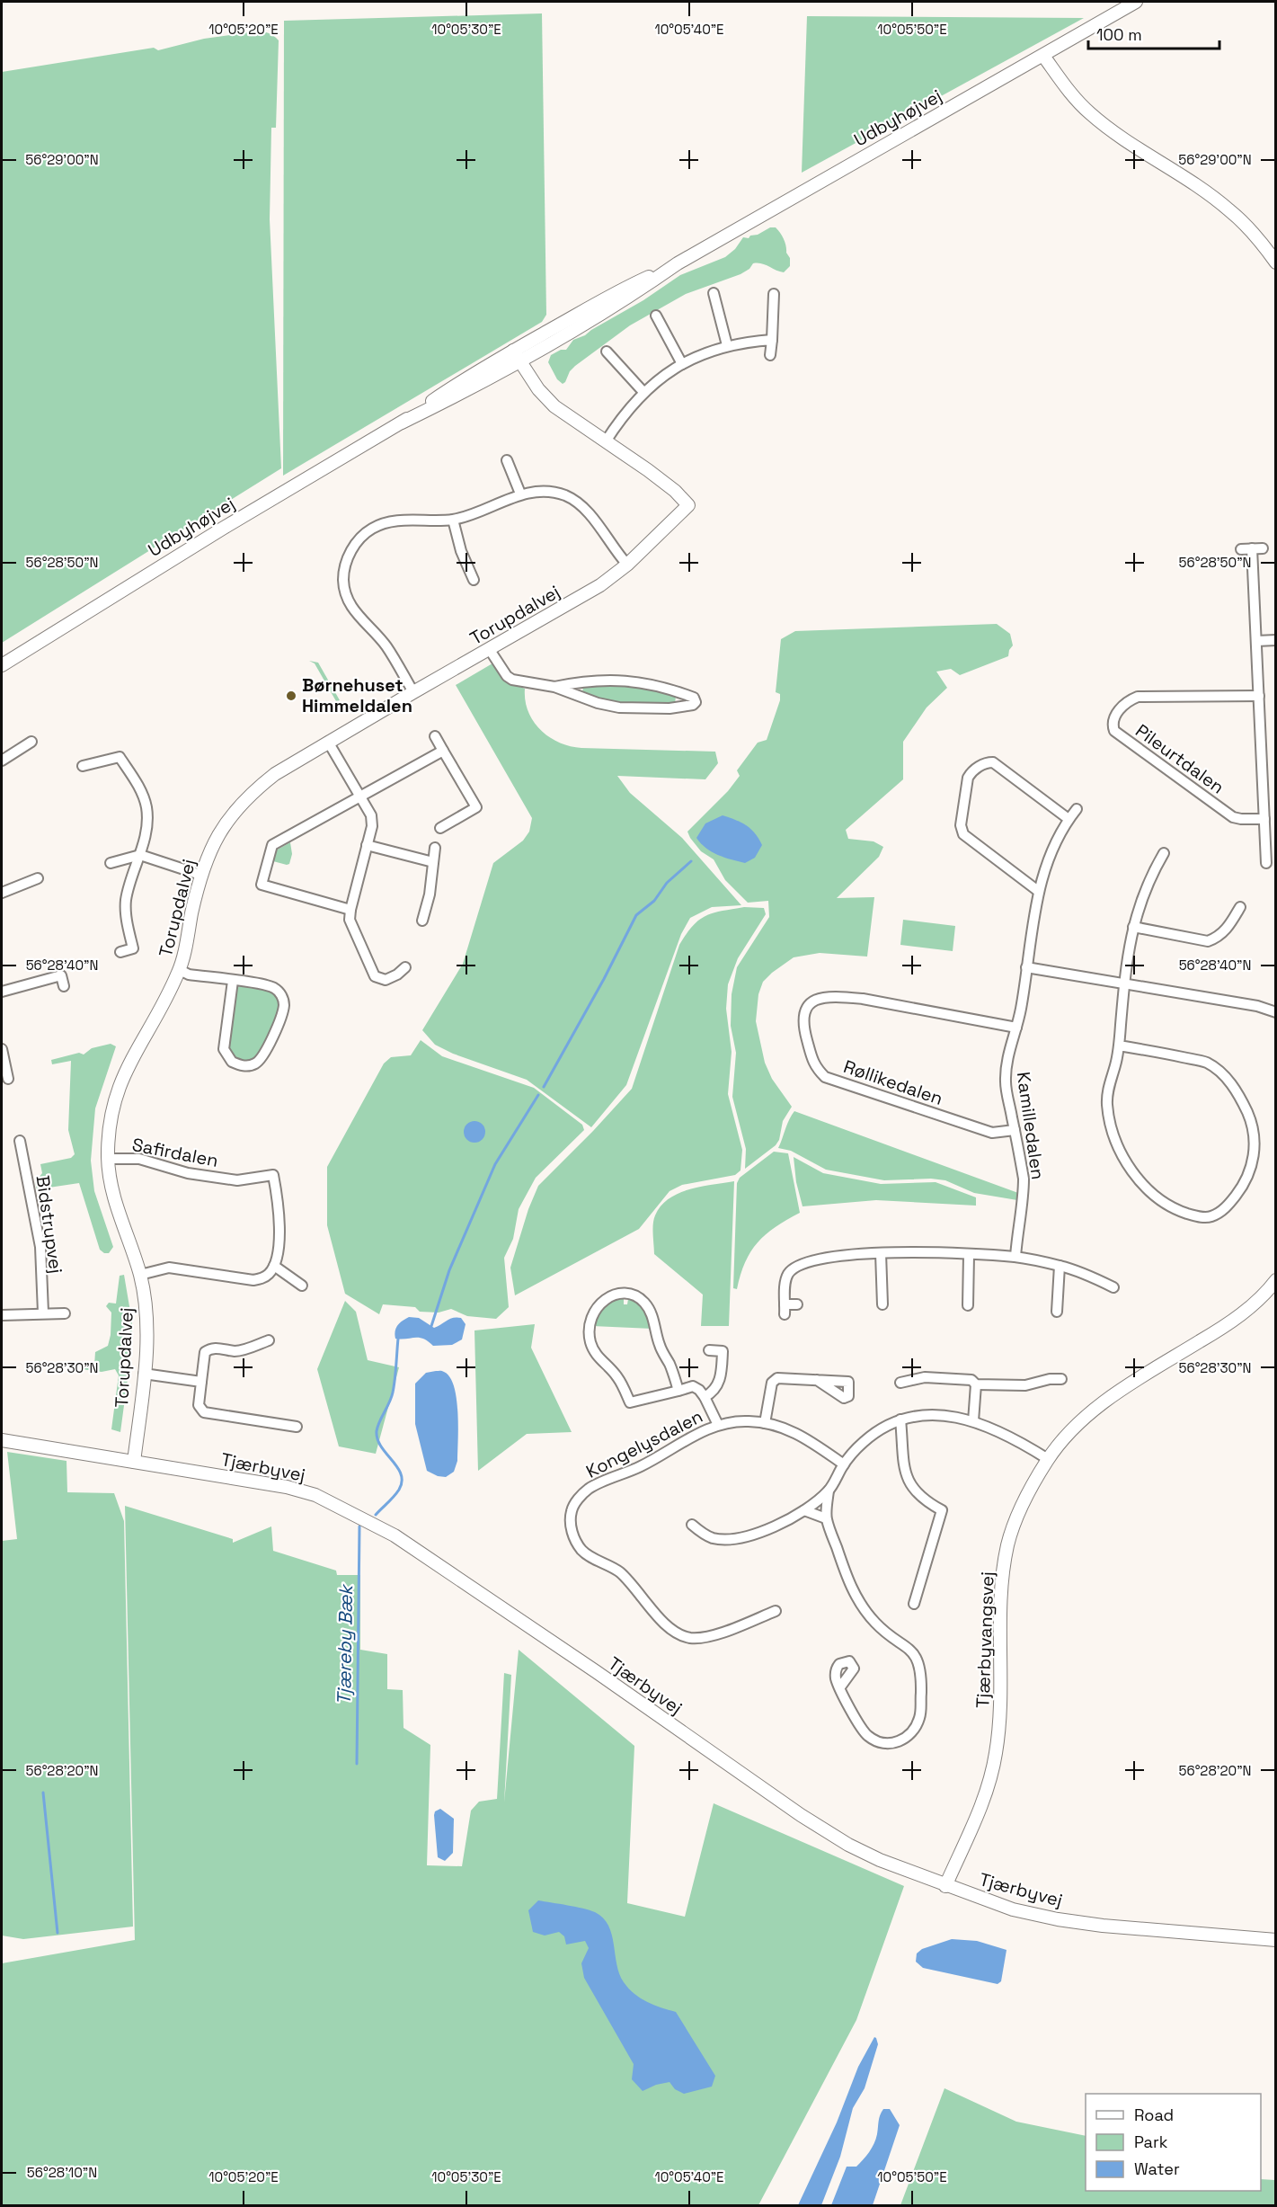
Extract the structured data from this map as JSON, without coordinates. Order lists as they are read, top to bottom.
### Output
{
  "streets": {
    "street": [
      "Udbyhøjvej",
      "Torupdalvej",
      "Pileurtdalen",
      "Røllikedalen",
      "Kamilledalen",
      "Safirdalen",
      "Bidstrupvej",
      "Kongelysdalen",
      "Tjærbyvej",
      "Tjærbyvangsvej"
    ]
  },
  "crossings": [
    ["Udbyhøjvej", "Torupdalvej"],
    ["Torupdalvej", "Safirdalen"],
    ["Torupdalvej", "Tjærbyvej"],
    ["Røllikedalen", "Kamilledalen"],
    ["Tjærbyvej", "Tjærbyvangsvej"]
  ],
  "water": ["Tjæreby Bæk"],
  "places": ["Børnehuset Himmeldalen"],
  "legend": ["Road", "Park", "Water"],
  "scale_bar": "100 m",
  "coordinates": [
    "10°05'20\"E",
    "10°05'30\"E",
    "10°05'40\"E",
    "10°05'50\"E",
    "56°29'00\"N",
    "56°28'50\"N",
    "56°28'40\"N",
    "56°28'30\"N",
    "56°28'20\"N",
    "56°28'10\"N"
  ]
}
